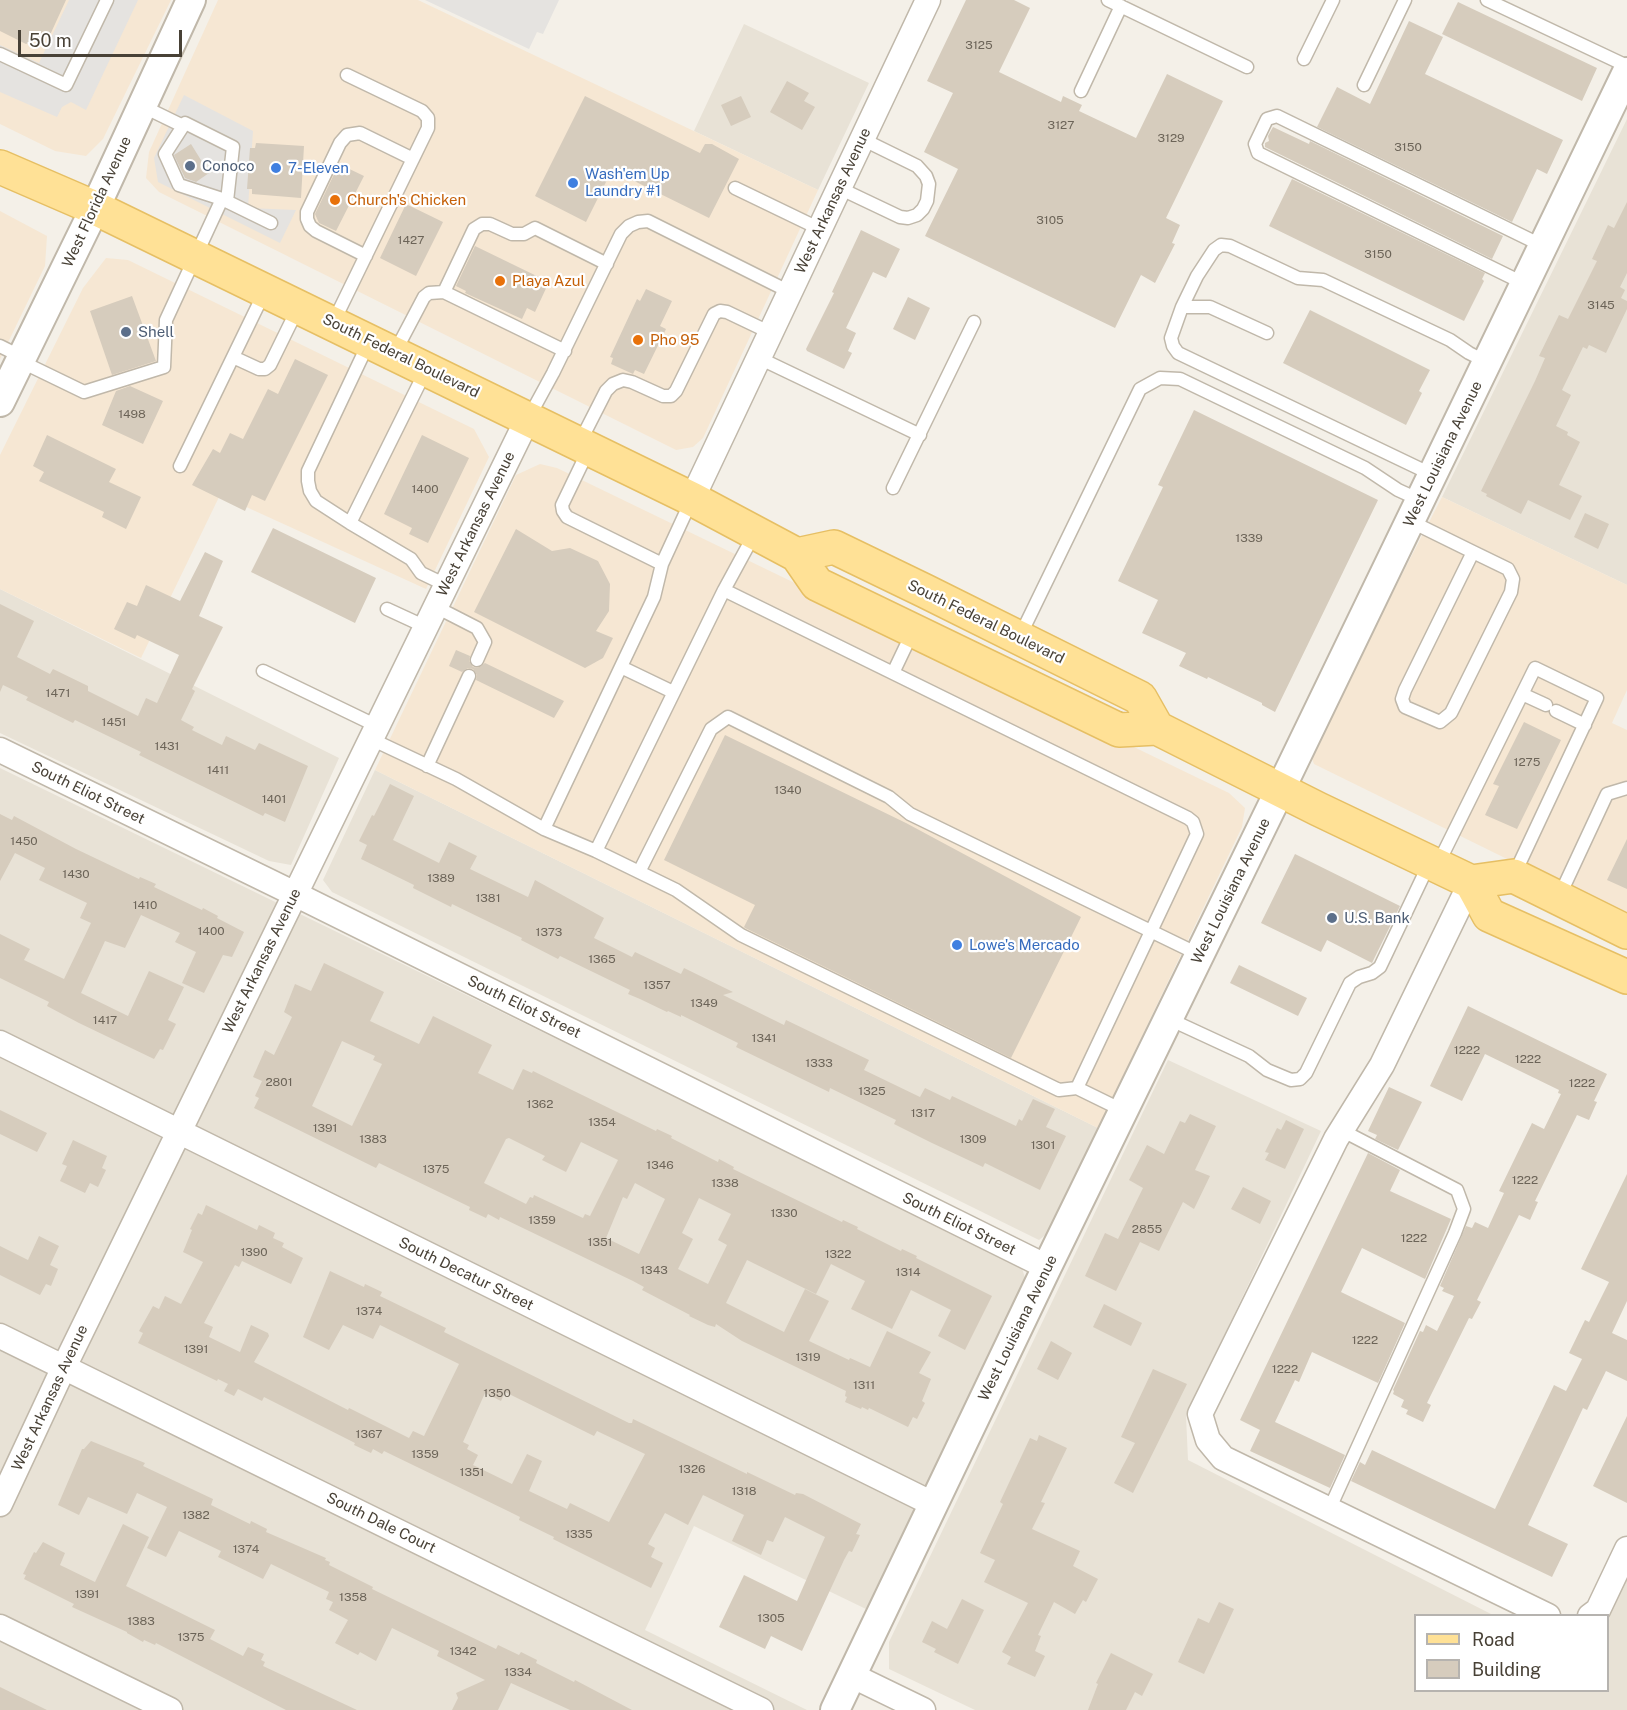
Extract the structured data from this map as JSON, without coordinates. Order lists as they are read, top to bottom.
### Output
{
  "streets": {
    "main road": ["South Federal Boulevard"],
    "street": [
      "West Arkansas Avenue",
      "West Florida Avenue",
      "West Louisiana Avenue",
      "South Eliot Street",
      "South Decatur Street",
      "South Dale Court"
    ]
  },
  "crossings": [
    ["West Arkansas Avenue", "South Federal Boulevard"],
    ["West Arkansas Avenue", "South Eliot Street"],
    ["West Arkansas Avenue", "South Decatur Street"],
    ["West Arkansas Avenue", "South Dale Court"],
    ["West Florida Avenue", "South Federal Boulevard"],
    ["South Federal Boulevard", "West Louisiana Avenue"],
    ["West Louisiana Avenue", "South Eliot Street"],
    ["West Louisiana Avenue", "South Decatur Street"]
  ],
  "places": [
    "Conoco",
    "7-Eleven",
    "Wash'em Up Laundry #1",
    "Church's Chicken",
    "Playa Azul",
    "Shell",
    "Pho 95",
    "U.S. Bank",
    "Lowe's Mercado"
  ],
  "house_numbers": [
    "3125",
    "3127",
    "3129",
    "3150",
    "3105",
    "1427",
    "3150",
    "3145",
    "1498",
    "1400",
    "1339",
    "1471",
    "1451",
    "1431",
    "1275",
    "1411",
    "1340",
    "1401",
    "1450",
    "1430",
    "1389",
    "1381",
    "1410",
    "1400",
    "1373",
    "1365",
    "1357",
    "1349",
    "1417",
    "1341",
    "1222",
    "1222",
    "1333",
    "2801",
    "1222",
    "1325",
    "1362",
    "1317",
    "1354",
    "1391",
    "1383",
    "1309",
    "1301",
    "1346",
    "1375",
    "1222",
    "1338",
    "1330",
    "1359",
    "2855",
    "1222",
    "1351",
    "1390",
    "1322",
    "1343",
    "1314",
    "1374",
    "1222",
    "1391",
    "1319",
    "1222",
    "1311",
    "1350",
    "1367",
    "1359",
    "1326",
    "1351",
    "1318",
    "1382",
    "1335",
    "1374",
    "1391",
    "1358",
    "1305",
    "1383",
    "1375",
    "1342",
    "1334"
  ],
  "legend": ["Road", "Building"],
  "scale_bar": "50 m"
}
